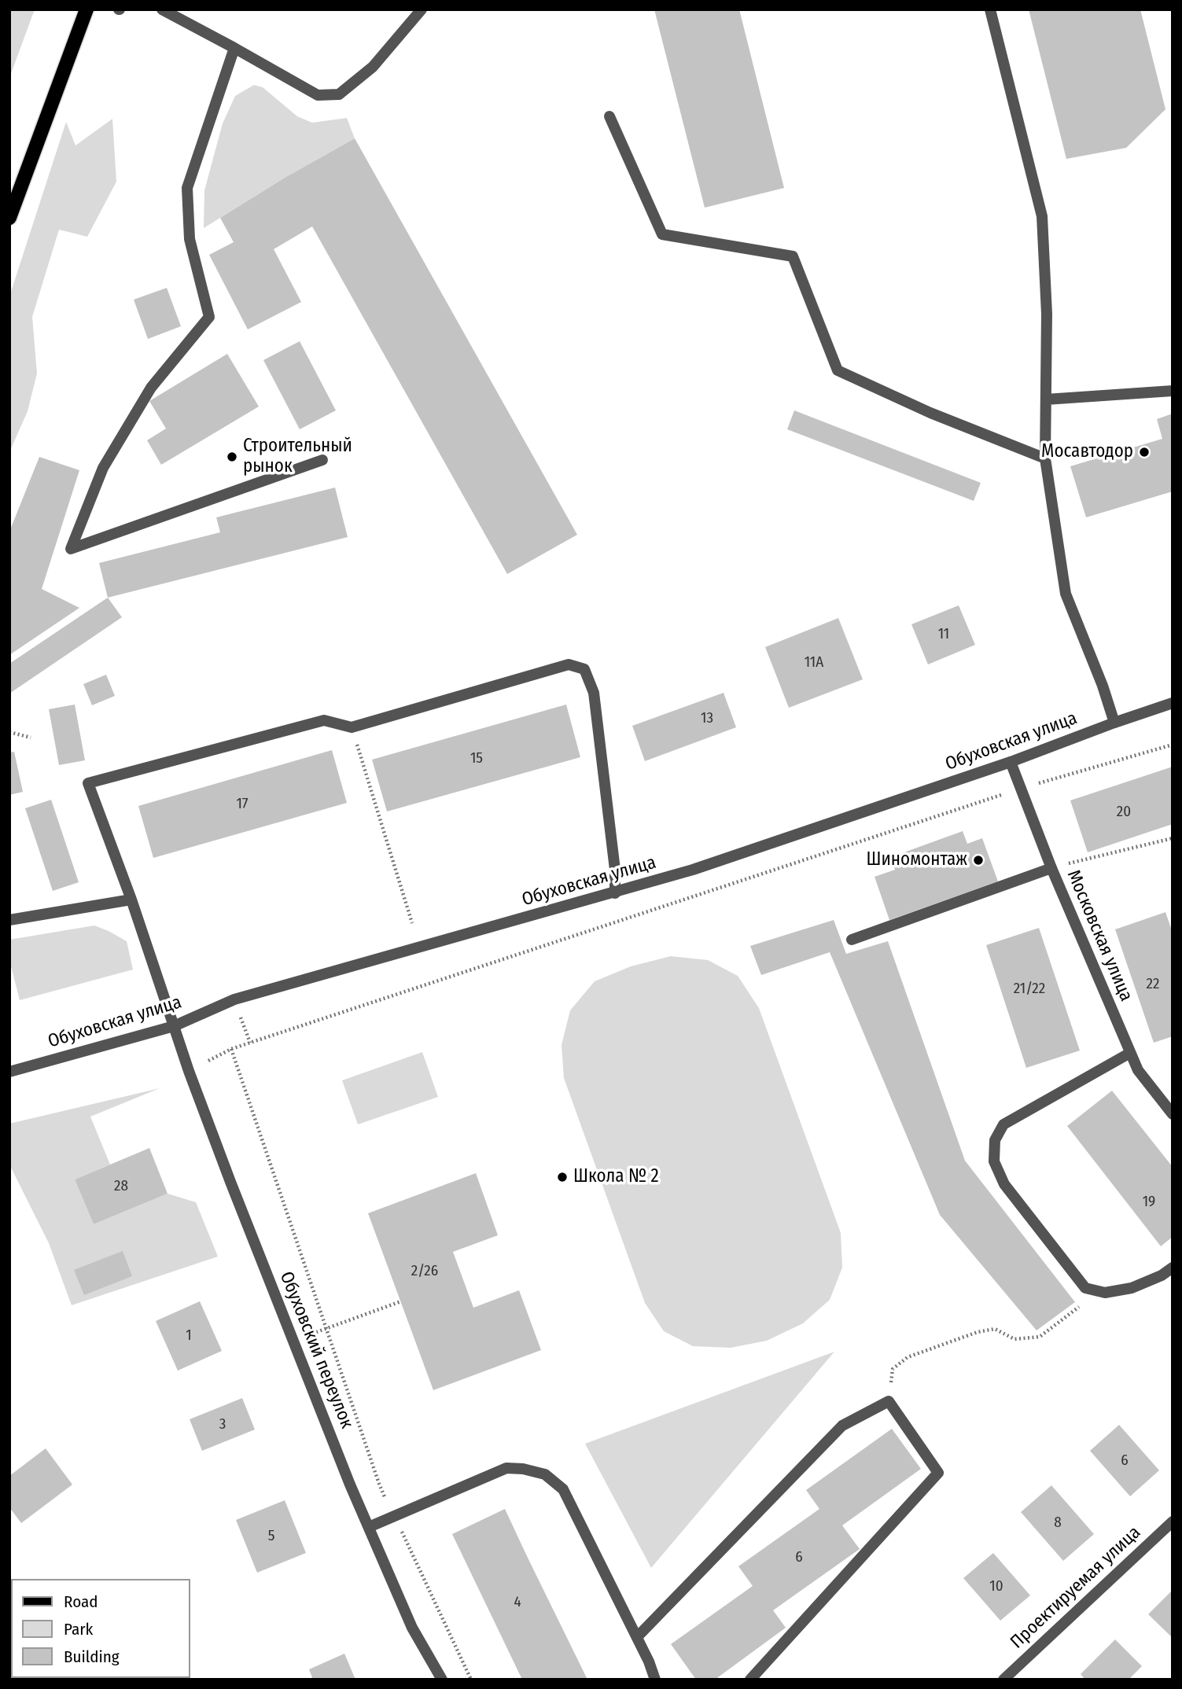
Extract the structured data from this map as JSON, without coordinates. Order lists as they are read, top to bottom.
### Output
{
  "streets": {
    "street": [
      "Обуховская улица",
      "Московская улица",
      "Обуховский переулок",
      "Проектируемая улица"
    ]
  },
  "crossings": [
    ["Обуховская улица", "Московская улица"],
    ["Обуховская улица", "Обуховский переулок"]
  ],
  "places": [
    "Мосавтодор",
    "Строительный рынок",
    "Шиномонтаж",
    "Школа № 2"
  ],
  "house_numbers": [
    "11",
    "11А",
    "13",
    "15",
    "17",
    "20",
    "22",
    "21/22",
    "28",
    "19",
    "2/26",
    "1",
    "3",
    "6",
    "8",
    "5",
    "6",
    "10",
    "4"
  ],
  "legend": ["Road", "Park", "Building"]
}
